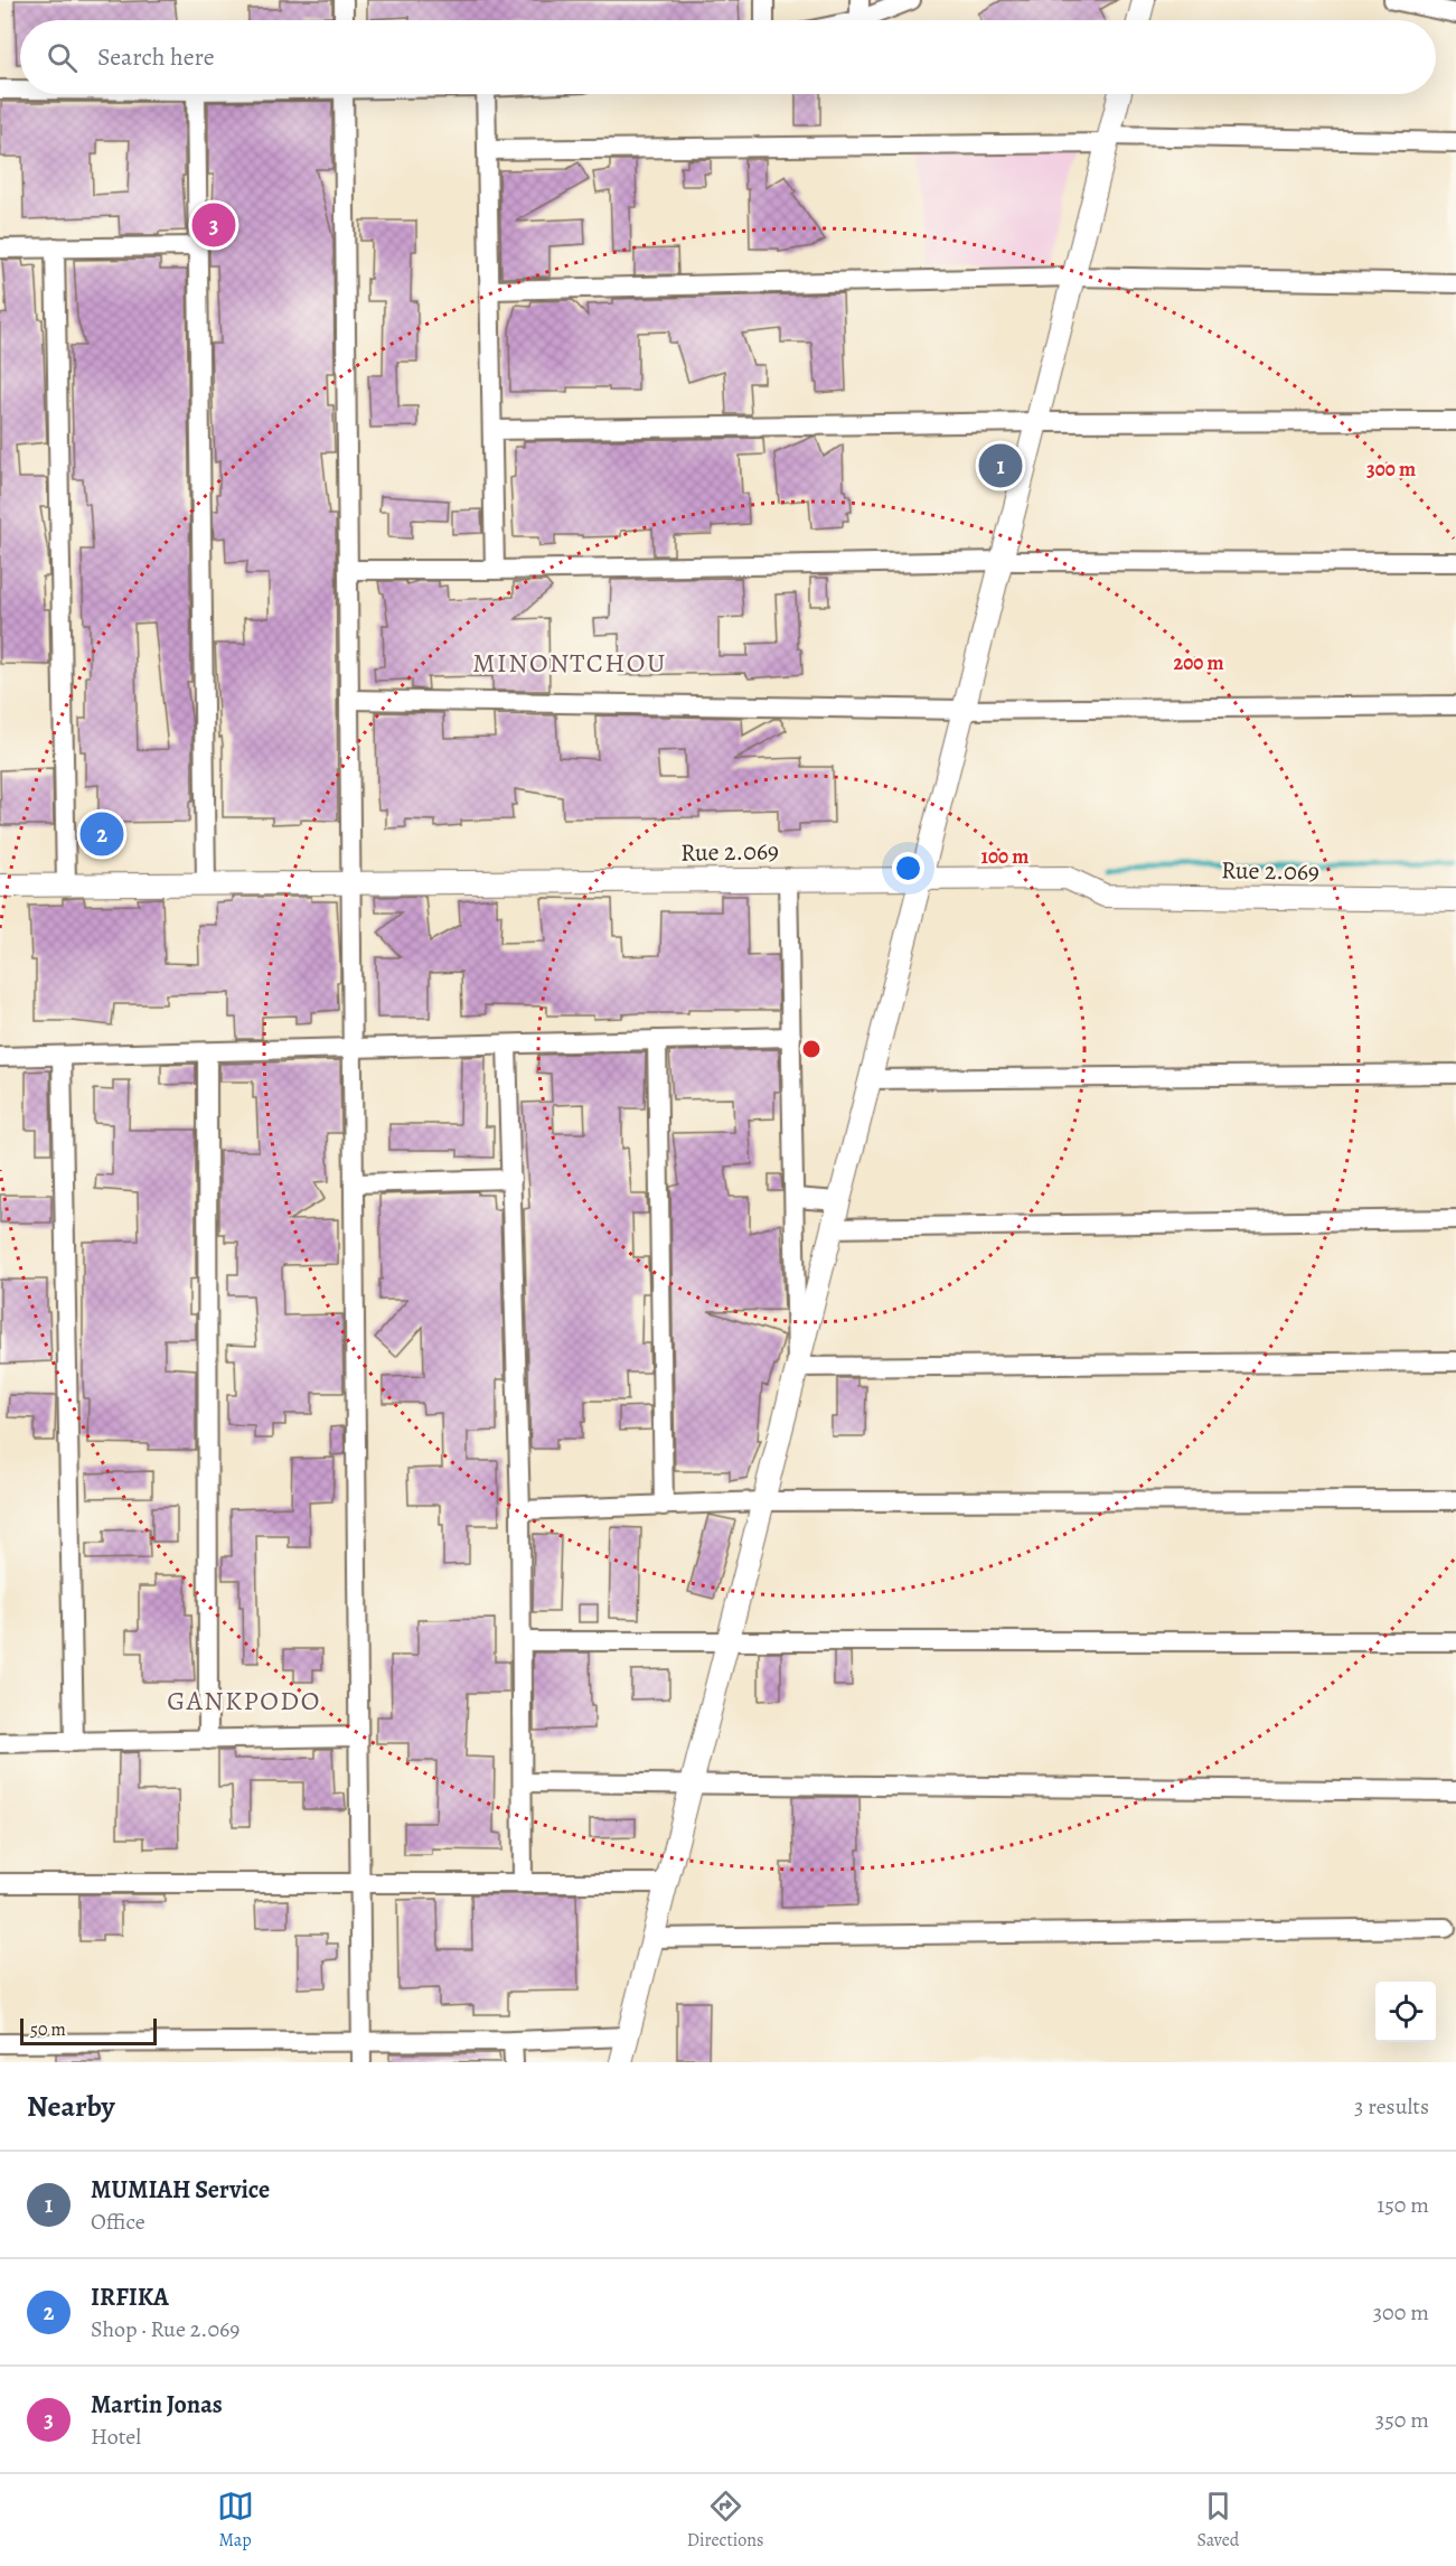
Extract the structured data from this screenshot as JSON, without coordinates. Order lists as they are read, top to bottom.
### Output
{
  "streets": {
    "street": ["Rue 2.069"]
  },
  "districts": ["MINONTCHOU", "GANKPODO"],
  "scale_bar": "50 m",
  "page": {
    "search": "Search here",
    "pins": ["3", "1", "2"],
    "scale": "50 m",
    "heading": ["Nearby", "3 results"],
    "list": [
      {
        "mark": "1",
        "name": "MUMIAH Service",
        "note": "Office",
        "value": "150 m"
      },
      {
        "mark": "2",
        "name": "IRFIKA",
        "note": "Shop · Rue 2.069",
        "value": "300 m"
      },
      {
        "mark": "3",
        "name": "Martin Jonas",
        "note": "Hotel",
        "value": "350 m"
      }
    ],
    "nav": ["Map", "Directions", "Saved"]
  },
  "rings": ["300 m", "200 m", "100 m"]
}
